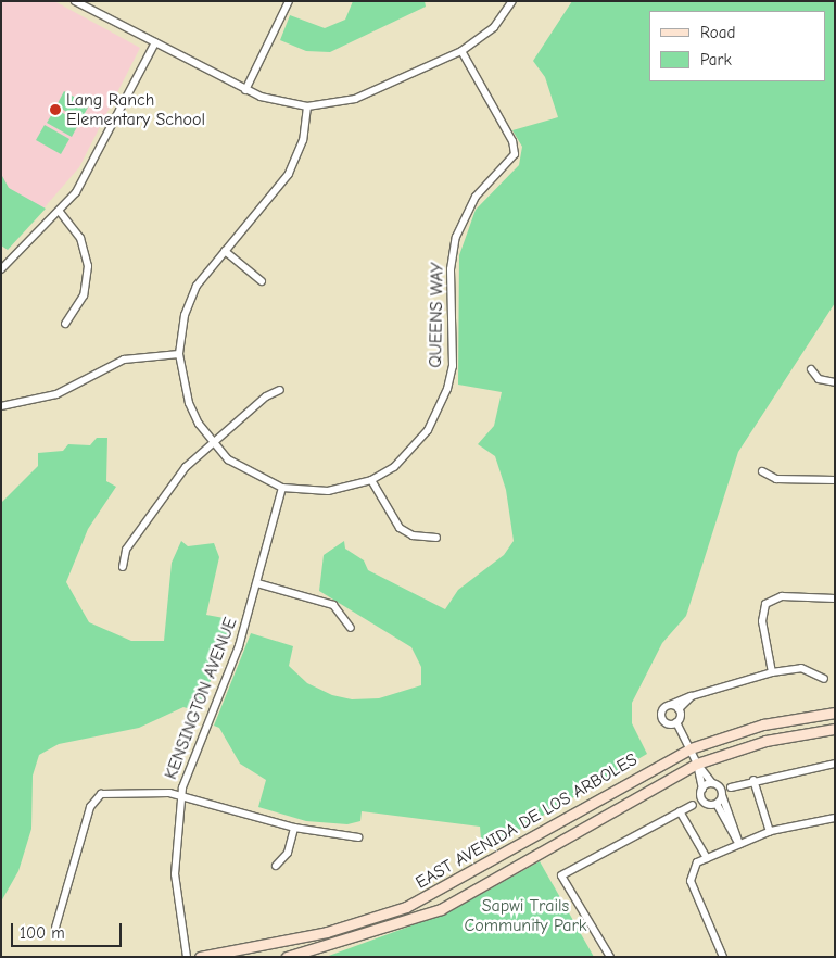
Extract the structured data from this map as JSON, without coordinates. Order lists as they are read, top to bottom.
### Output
{
  "streets": {
    "main road": ["EAST AVENIDA DE LOS ARBOLES"],
    "street": ["QUEENS WAY", "KENSINGTON AVENUE"]
  },
  "crossings": [
    ["QUEENS WAY", "KENSINGTON AVENUE"]
  ],
  "parks": ["Sapwi Trails Community Park"],
  "places": ["Lang Ranch Elementary School"],
  "legend": ["Road", "Park"],
  "scale_bar": "100 m"
}
